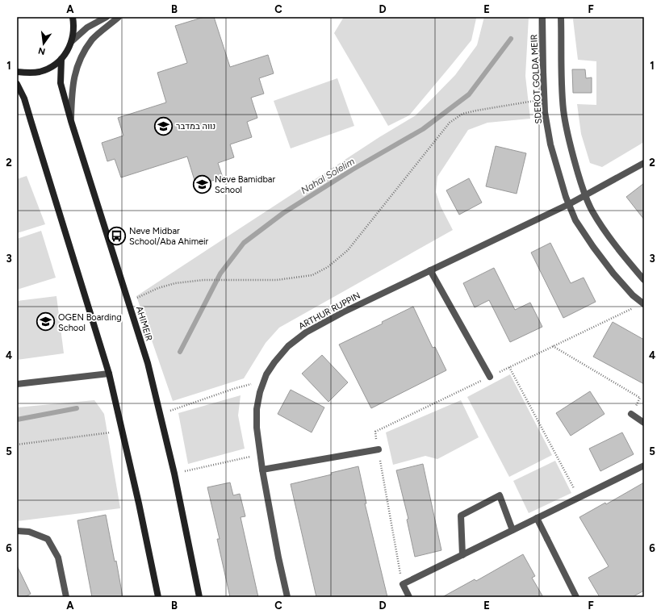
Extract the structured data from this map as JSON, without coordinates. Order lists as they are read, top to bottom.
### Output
{
  "streets": {
    "main road": ["AHIMEIR"],
    "street": ["SDEROT GOLDA MEIR", "ARTHUR RUPPIN"]
  },
  "crossings": [
    ["SDEROT GOLDA MEIR", "ARTHUR RUPPIN"]
  ],
  "water": ["Nahal Solelim"],
  "places": {
    "school or university": ["נווה במדבר", "Neve Bamidbar School", "OGEN Boarding School"],
    "bus stop": ["Neve Midbar School/Aba Ahimeir"]
  },
  "north": "bottom",
  "grid": {
    "columns": [
      "A",
      "B",
      "C",
      "D",
      "E",
      "F"
    ],
    "rows": [
      "1",
      "2",
      "3",
      "4",
      "5",
      "6"
    ]
  }
}
